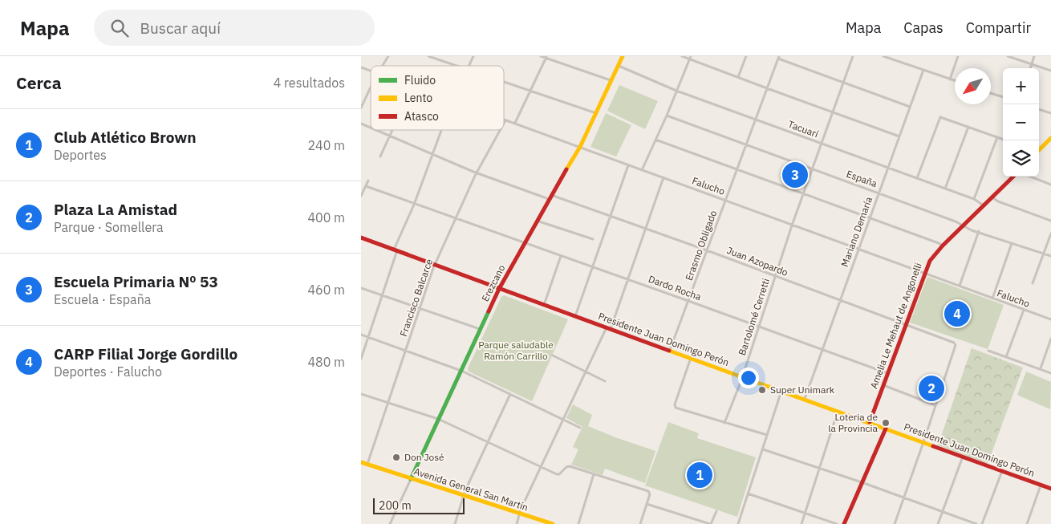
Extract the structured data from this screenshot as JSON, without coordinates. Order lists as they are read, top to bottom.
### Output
{
  "streets": {
    "street": [
      "Tacuarí",
      "España",
      "Falucho",
      "Mariano Demaría",
      "Erasmo Obligado",
      "Juan Azopardo",
      "Erezcano",
      "Dardo Rocha",
      "Francisco Balcarce",
      "Bartolomé Cerretti",
      "Amelia Le Mehaut de Angonelli",
      "Presidente Juan Domingo Perón",
      "Avenida General San Martín"
    ]
  },
  "crossings": [
    ["Tacuarí", "Mariano Demaría"],
    ["Tacuarí", "Erasmo Obligado"],
    ["Tacuarí", "Erezcano"],
    ["Tacuarí", "Bartolomé Cerretti"],
    ["Tacuarí", "Amelia Le Mehaut de Angonelli"],
    ["España", "Mariano Demaría"],
    ["España", "Erasmo Obligado"],
    ["España", "Bartolomé Cerretti"],
    ["España", "Amelia Le Mehaut de Angonelli"],
    ["Falucho", "Mariano Demaría"],
    ["Falucho", "Erasmo Obligado"],
    ["Falucho", "Erezcano"],
    ["Falucho", "Francisco Balcarce"],
    ["Falucho", "Bartolomé Cerretti"],
    ["Falucho", "Amelia Le Mehaut de Angonelli"],
    ["Mariano Demaría", "Juan Azopardo"],
    ["Mariano Demaría", "Dardo Rocha"],
    ["Mariano Demaría", "Presidente Juan Domingo Perón"],
    ["Erasmo Obligado", "Juan Azopardo"],
    ["Erasmo Obligado", "Dardo Rocha"],
    ["Erasmo Obligado", "Presidente Juan Domingo Perón"],
    ["Juan Azopardo", "Erezcano"],
    ["Juan Azopardo", "Francisco Balcarce"],
    ["Juan Azopardo", "Bartolomé Cerretti"],
    ["Juan Azopardo", "Amelia Le Mehaut de Angonelli"],
    ["Erezcano", "Dardo Rocha"],
    ["Erezcano", "Presidente Juan Domingo Perón"],
    ["Erezcano", "Avenida General San Martín"],
    ["Dardo Rocha", "Francisco Balcarce"],
    ["Dardo Rocha", "Bartolomé Cerretti"],
    ["Dardo Rocha", "Amelia Le Mehaut de Angonelli"],
    ["Francisco Balcarce", "Presidente Juan Domingo Perón"],
    ["Francisco Balcarce", "Avenida General San Martín"],
    ["Bartolomé Cerretti", "Presidente Juan Domingo Perón"],
    ["Amelia Le Mehaut de Angonelli", "Presidente Juan Domingo Perón"]
  ],
  "parks": ["Parque saludable Ramón Carrillo"],
  "places": ["Super Unimark", "Loteria de la Provincia", "Don José"],
  "legend": ["Fluido", "Lento", "Atasco"],
  "scale_bar": "200 m",
  "north": "bottom left",
  "page": {
    "header": "Mapa",
    "search": "Buscar aquí",
    "nav": ["Mapa", "Capas", "Compartir"],
    "heading": ["Cerca", "4 resultados"],
    "map_buttons": ["+", "−"],
    "list": [
      {
        "mark": "1",
        "name": "Club Atlético Brown",
        "note": "Deportes",
        "value": "240 m"
      },
      {
        "mark": "2",
        "name": "Plaza La Amistad",
        "note": "Parque · Somellera",
        "value": "400 m"
      },
      {
        "mark": "3",
        "name": "Escuela Primaria Nº 53",
        "note": "Escuela · España",
        "value": "460 m"
      },
      {
        "mark": "4",
        "name": "CARP Filial Jorge Gordillo",
        "note": "Deportes · Falucho",
        "value": "480 m"
      }
    ],
    "pins": [
      "3",
      "4",
      "2",
      "1"
    ],
    "scale": "200 m"
  }
}
